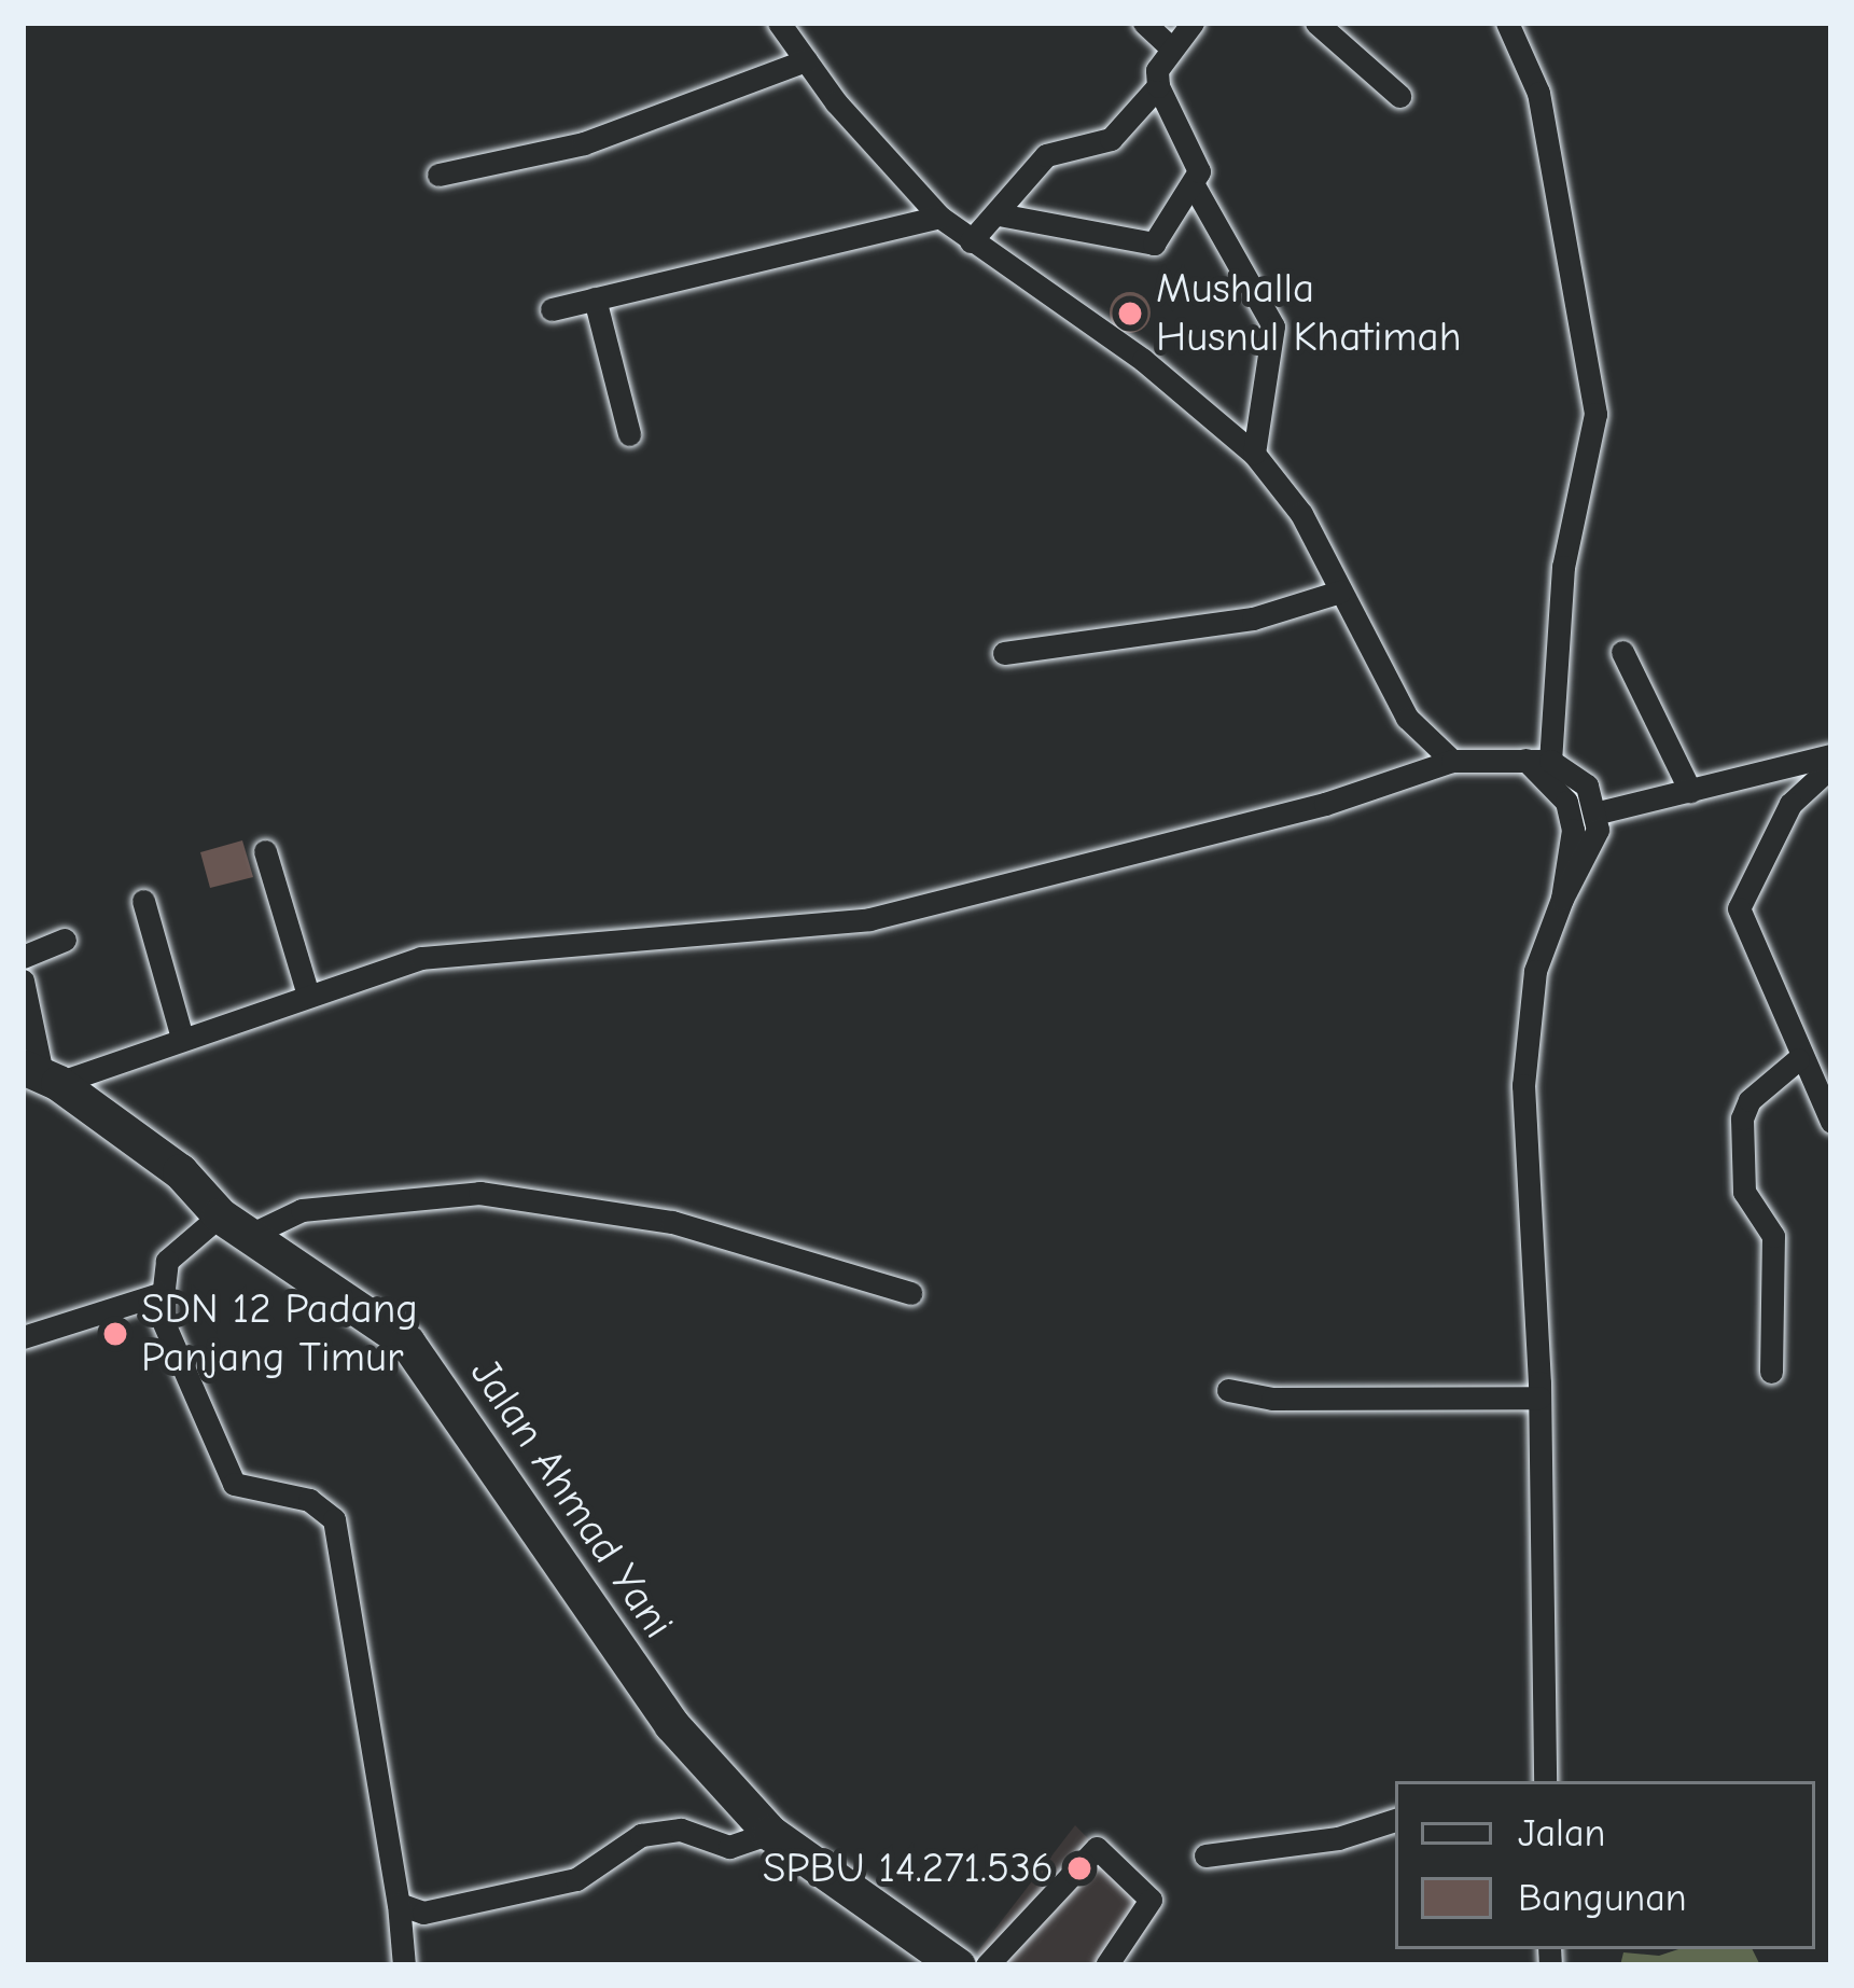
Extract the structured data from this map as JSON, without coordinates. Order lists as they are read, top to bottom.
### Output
{
  "streets": {
    "highway": ["Jalan Ahmad Yani"]
  },
  "places": ["Mushalla Husnul Khatimah", "SDN 12 Padang Panjang Timur", "SPBU 14.271.536"],
  "legend": ["Jalan", "Bangunan"]
}
